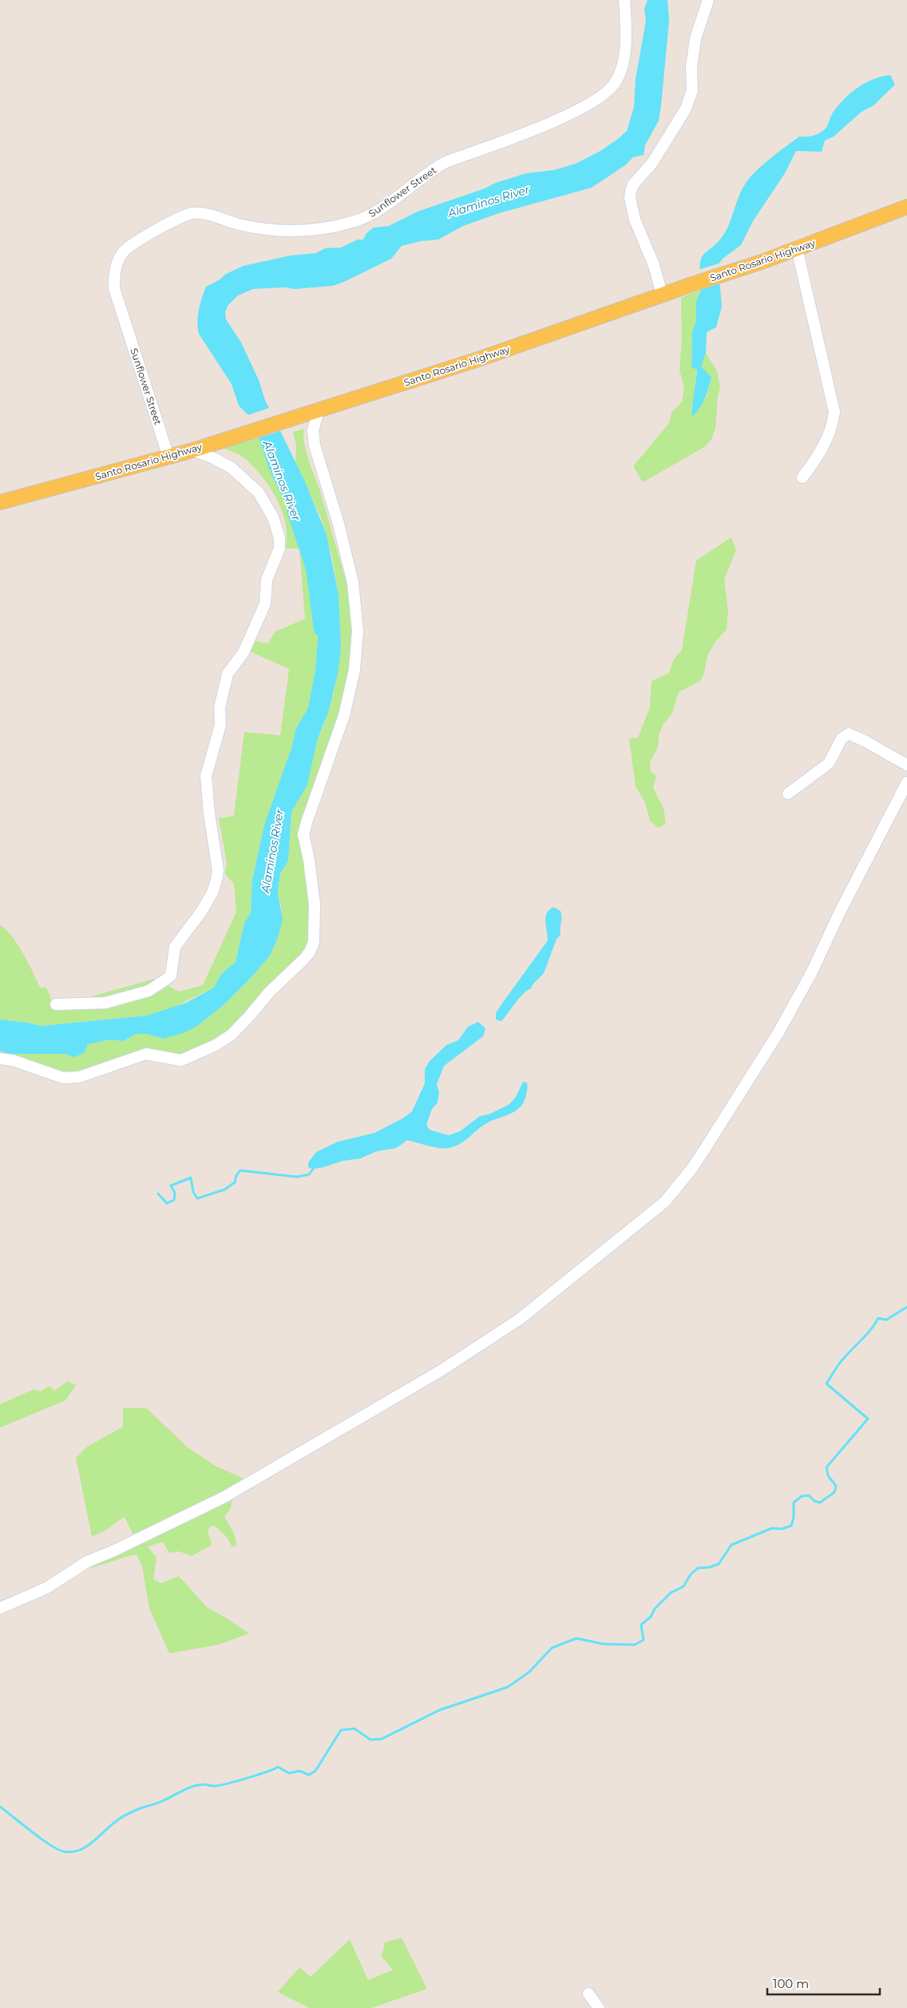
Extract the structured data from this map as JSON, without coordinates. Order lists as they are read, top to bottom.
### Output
{
  "streets": {
    "main road": ["Santo Rosario Highway"],
    "street": ["Sunflower Street"]
  },
  "crossings": [
    ["Sunflower Street", "Santo Rosario Highway"]
  ],
  "water": ["Alaminos River"],
  "scale_bar": "100 m"
}
